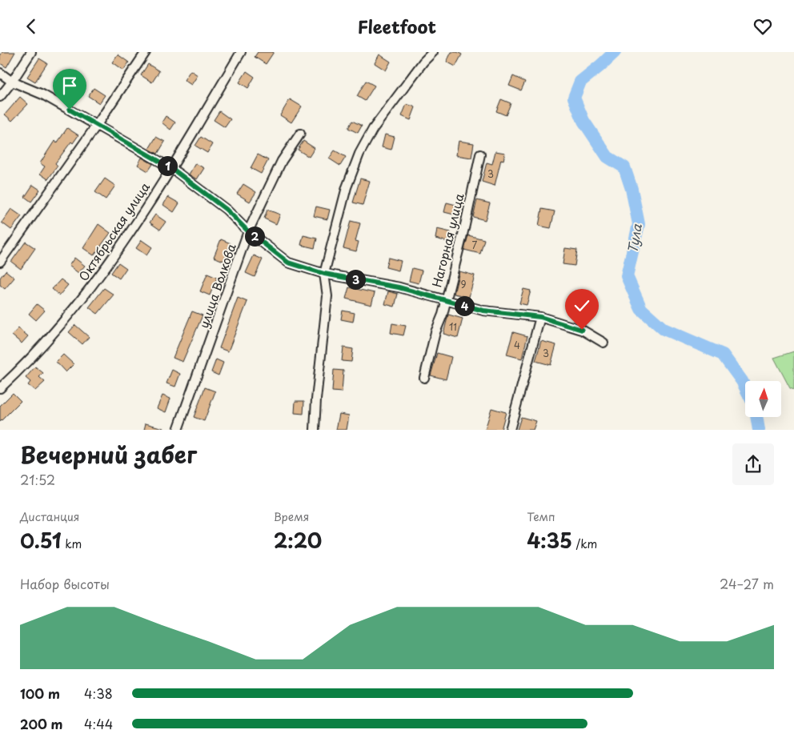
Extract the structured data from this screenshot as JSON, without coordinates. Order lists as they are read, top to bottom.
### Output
{
  "streets": {
    "street": ["Октябрьская улица", "Нагорная улица", "улица Волкова"]
  },
  "water": ["Тула"],
  "house_numbers": [
    "3",
    "7",
    "9",
    "11",
    "4",
    "3"
  ],
  "north": "top",
  "page": {
    "header": "Fleetfoot",
    "pins": [
      "1",
      "2",
      "3",
      "4"
    ],
    "heading": ["Вечерний забег", "21:52"],
    "stats": [
      ["Дистанция", "0.51 km"],
      ["Время", "2:20"],
      ["Темп", "4:35 /km"]
    ],
    "chart": ["Набор высоты", "24–27 m"],
    "list": [
      {
        "name": "100 m",
        "note": "4:38"
      },
      {
        "name": "200 m",
        "note": "4:44"
      }
    ]
  }
}
